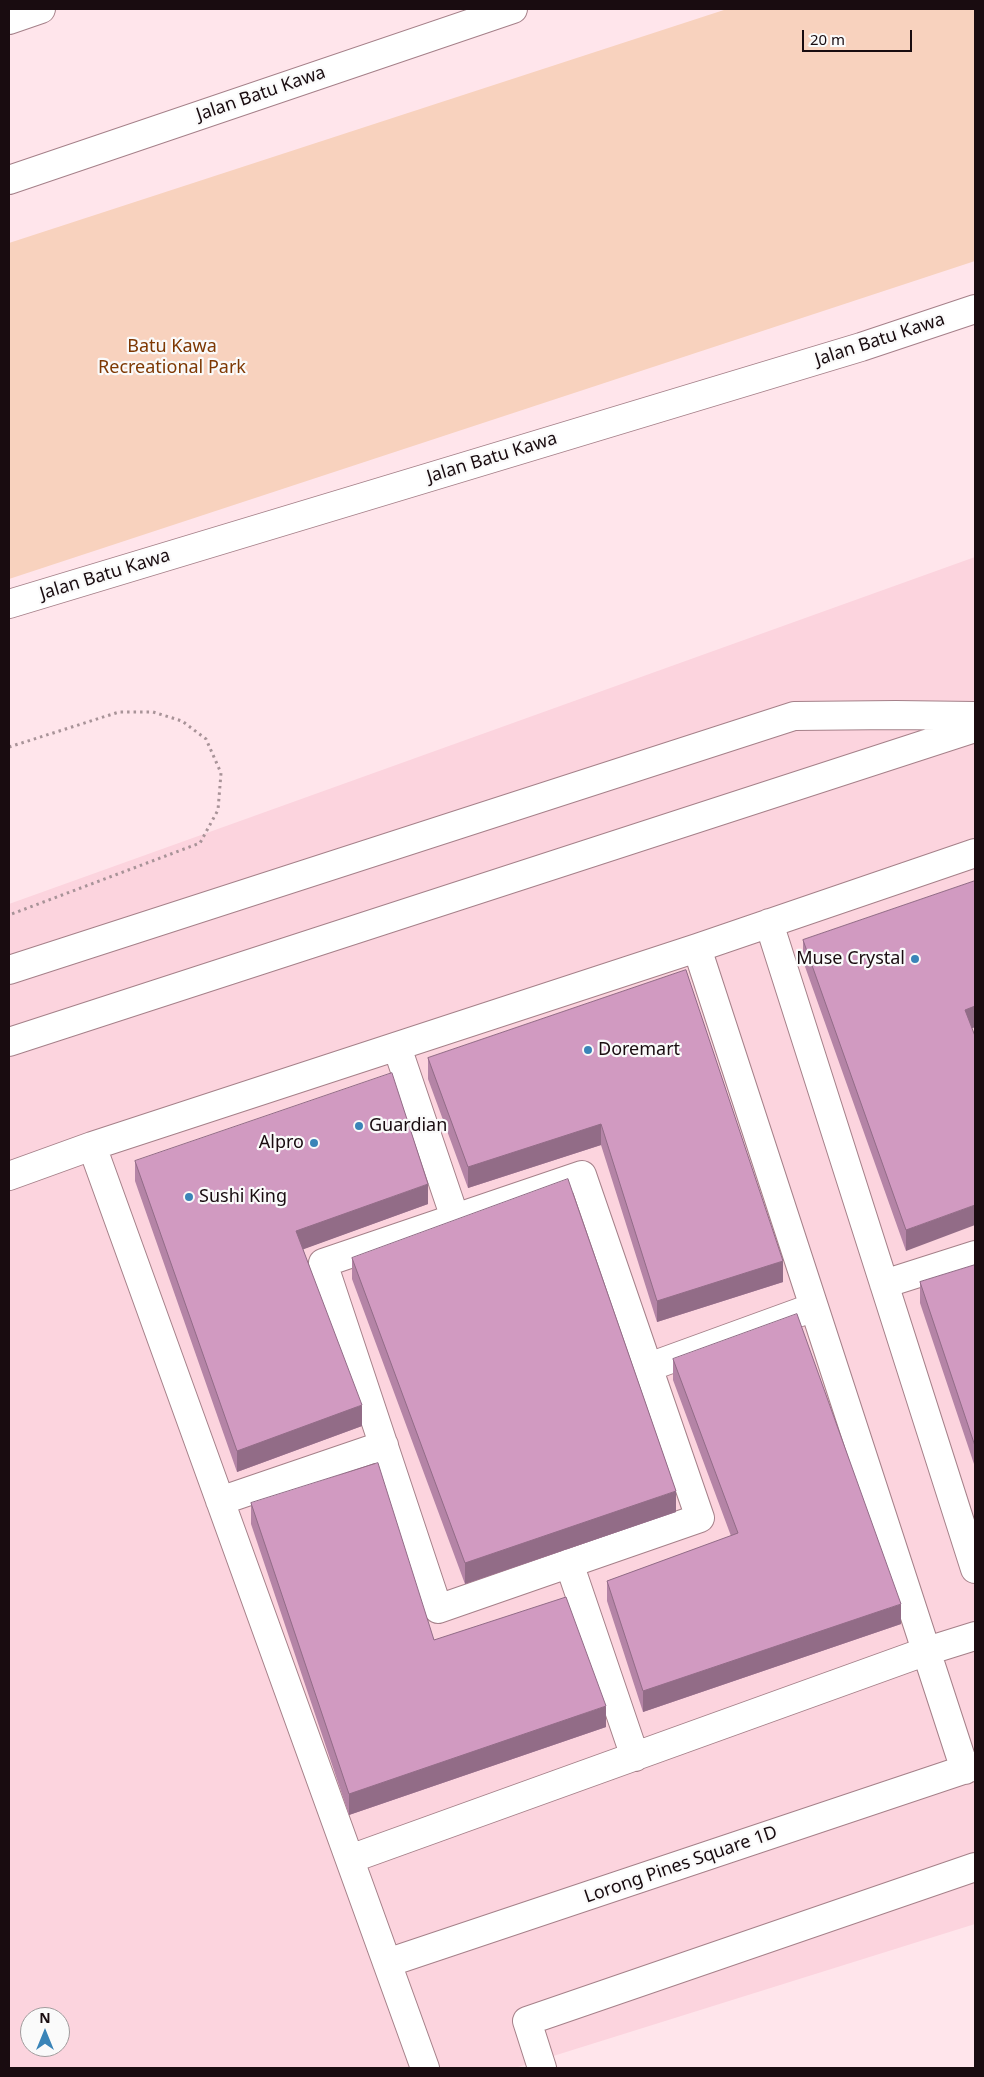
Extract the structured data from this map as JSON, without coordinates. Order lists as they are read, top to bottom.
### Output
{
  "streets": {
    "main road": ["Jalan Batu Kawa", "Lorong Pines Square 1D"]
  },
  "parks": ["Batu Kawa Recreational Park"],
  "places": [
    "Muse Crystal",
    "Doremart",
    "Guardian",
    "Alpro",
    "Sushi King"
  ],
  "scale_bar": "20 m",
  "north": "top"
}
